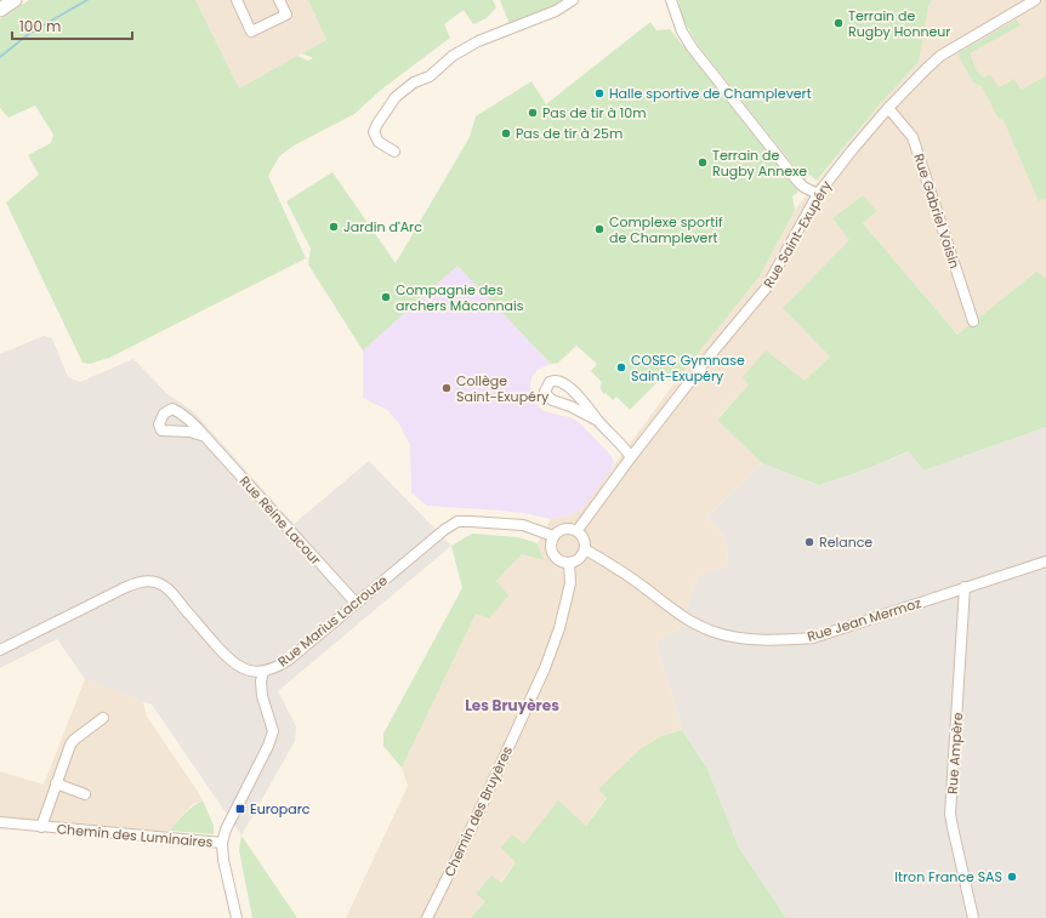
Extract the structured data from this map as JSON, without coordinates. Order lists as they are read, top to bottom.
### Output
{
  "streets": {
    "street": [
      "Rue Gabriel Voisin",
      "Rue Saint-Exupéry",
      "Rue Reine Lacour",
      "Rue Jean Mermoz",
      "Rue Marius Lacrouze",
      "Rue Ampère",
      "Chemin des Bruyères",
      "Chemin des Luminaires"
    ]
  },
  "crossings": [
    ["Rue Gabriel Voisin", "Rue Saint-Exupéry"],
    ["Rue Saint-Exupéry", "Rue Jean Mermoz"],
    ["Rue Saint-Exupéry", "Rue Marius Lacrouze"],
    ["Rue Saint-Exupéry", "Chemin des Bruyères"],
    ["Rue Reine Lacour", "Rue Marius Lacrouze"],
    ["Rue Jean Mermoz", "Rue Marius Lacrouze"],
    ["Rue Jean Mermoz", "Rue Ampère"],
    ["Rue Jean Mermoz", "Chemin des Bruyères"],
    ["Rue Marius Lacrouze", "Chemin des Bruyères"]
  ],
  "districts": ["Les Bruyères"],
  "places": {
    "other": [
      "Terrain de Rugby Honneur",
      "Halle sportive de Champlevert",
      "Pas de tir à 10m",
      "Pas de tir à 25m",
      "Terrain de Rugby Annexe",
      "Jardin d'Arc",
      "Complexe sportif de Champlevert",
      "Compagnie des archers Mâconnais",
      "COSEC Gymnase Saint-Exupéry",
      "Collège Saint-Exupéry",
      "Relance",
      "Itron France SAS"
    ],
    "transit": ["Europarc"]
  },
  "scale_bar": "100 m"
}
